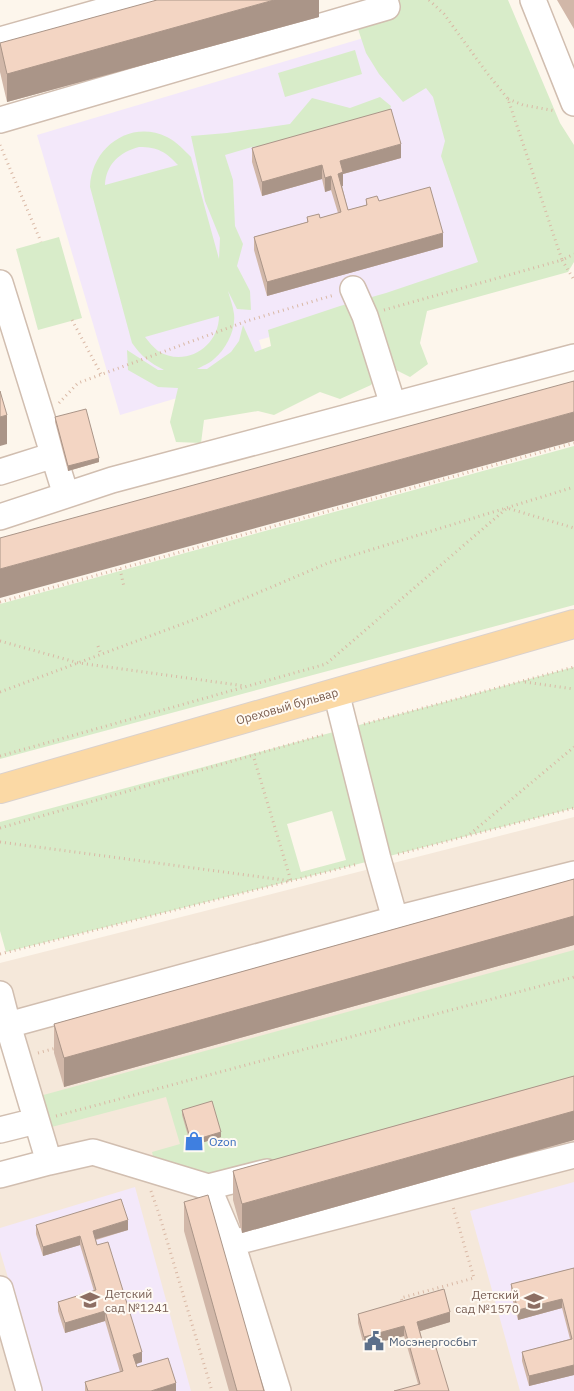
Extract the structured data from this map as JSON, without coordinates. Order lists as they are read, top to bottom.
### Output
{
  "streets": {
    "main road": ["Ореховый бульвар"]
  },
  "places": {
    "shop": ["Ozon"],
    "school or university": ["Детский сад №1241", "Детский сад №1570"],
    "public building": ["Мосэнергосбыт"]
  }
}
